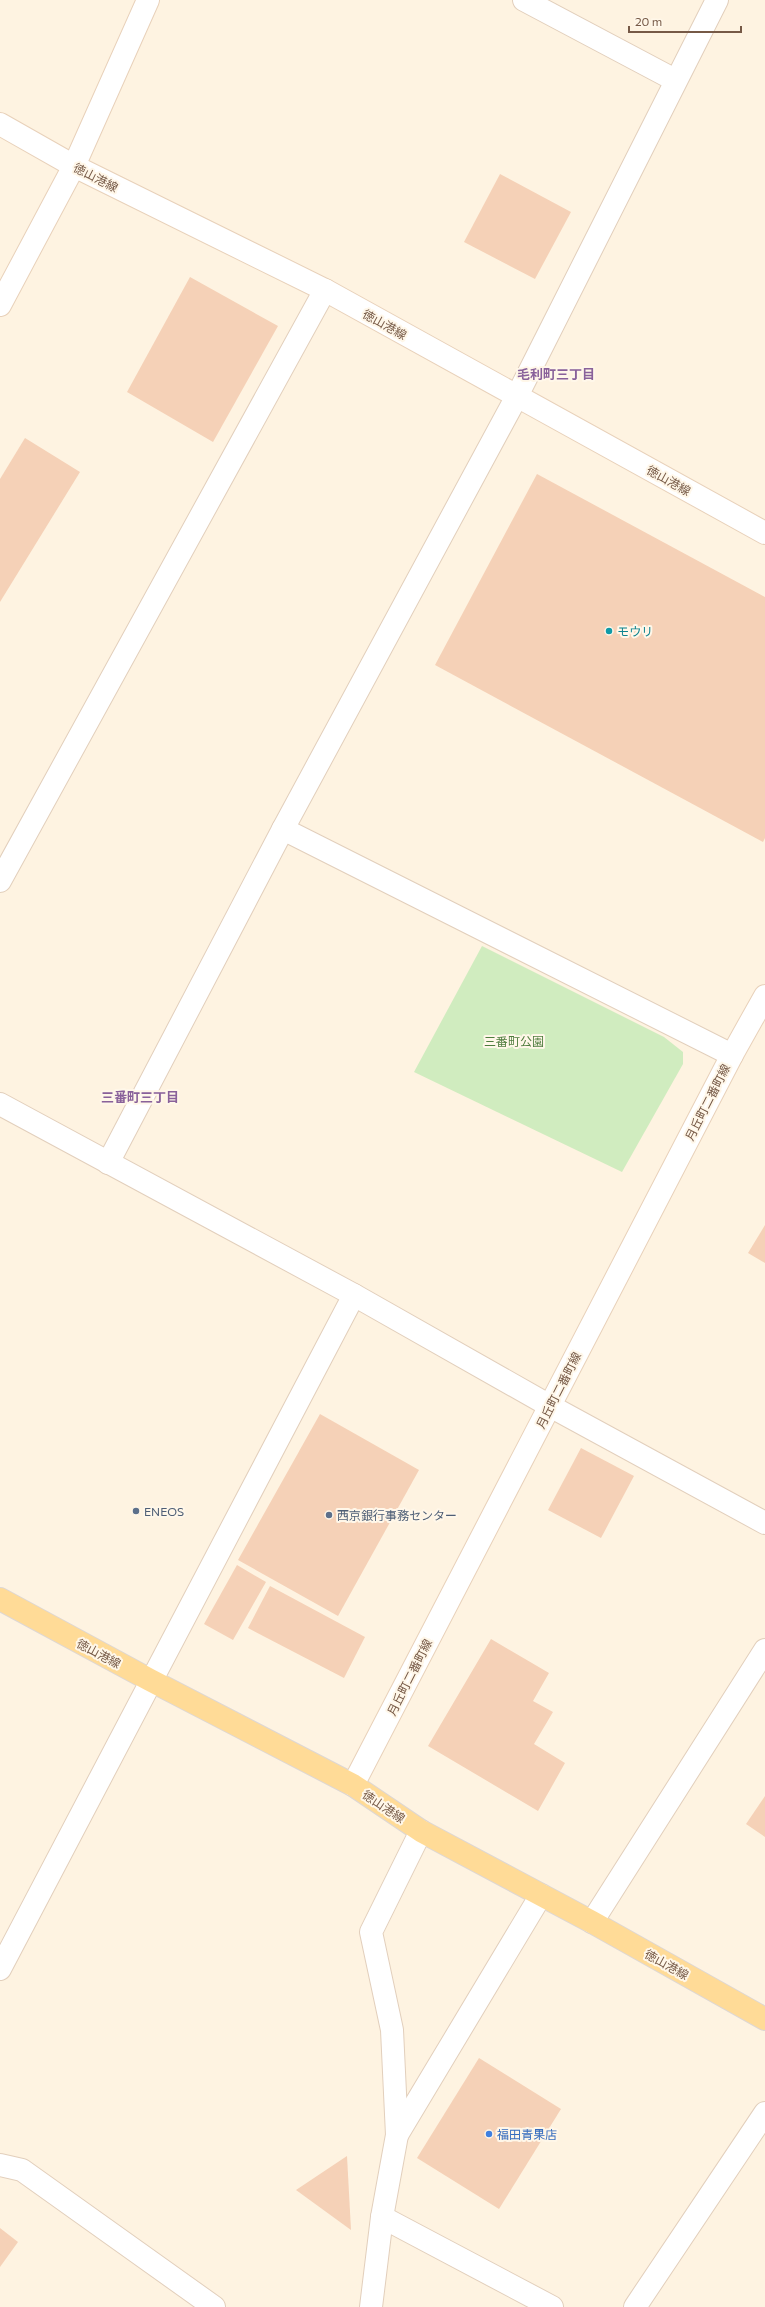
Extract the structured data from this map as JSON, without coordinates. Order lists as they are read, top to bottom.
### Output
{
  "streets": {
    "main road": ["徳山港線"],
    "street": ["月丘町二番町線"]
  },
  "crossings": [
    ["徳山港線", "月丘町二番町線"]
  ],
  "districts": ["毛利町三丁目", "三番町三丁目"],
  "parks": ["三番町公園"],
  "places": [
    "モウリ",
    "ENEOS",
    "西京銀行事務センター",
    "福田青果店"
  ],
  "scale_bar": "20 m"
}
